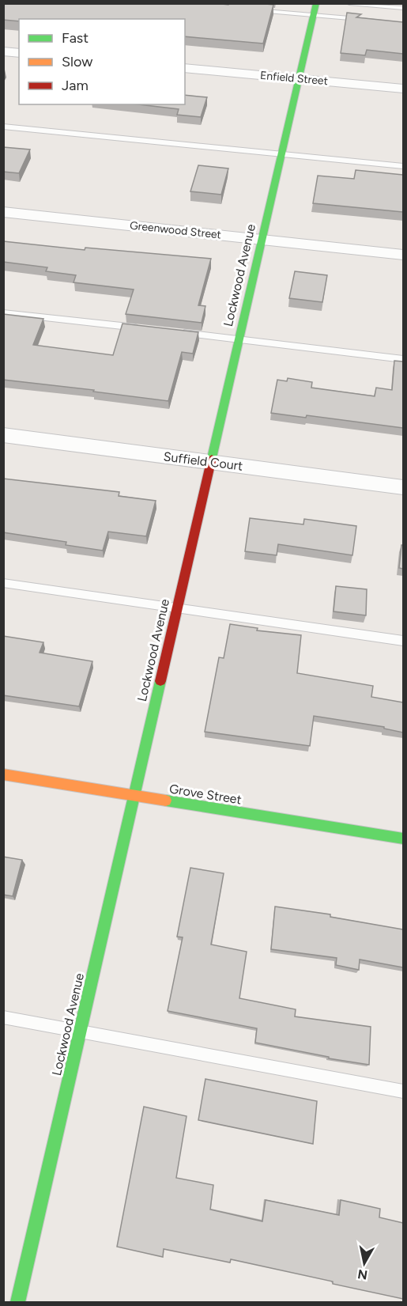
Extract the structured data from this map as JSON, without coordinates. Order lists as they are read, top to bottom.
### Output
{
  "streets": {
    "street": [
      "Enfield Street",
      "Greenwood Street",
      "Lockwood Avenue",
      "Suffield Court",
      "Grove Street"
    ]
  },
  "crossings": [
    ["Enfield Street", "Lockwood Avenue"],
    ["Greenwood Street", "Lockwood Avenue"],
    ["Lockwood Avenue", "Suffield Court"],
    ["Lockwood Avenue", "Grove Street"]
  ],
  "legend": ["Fast", "Slow", "Jam"],
  "north": "bottom"
}
